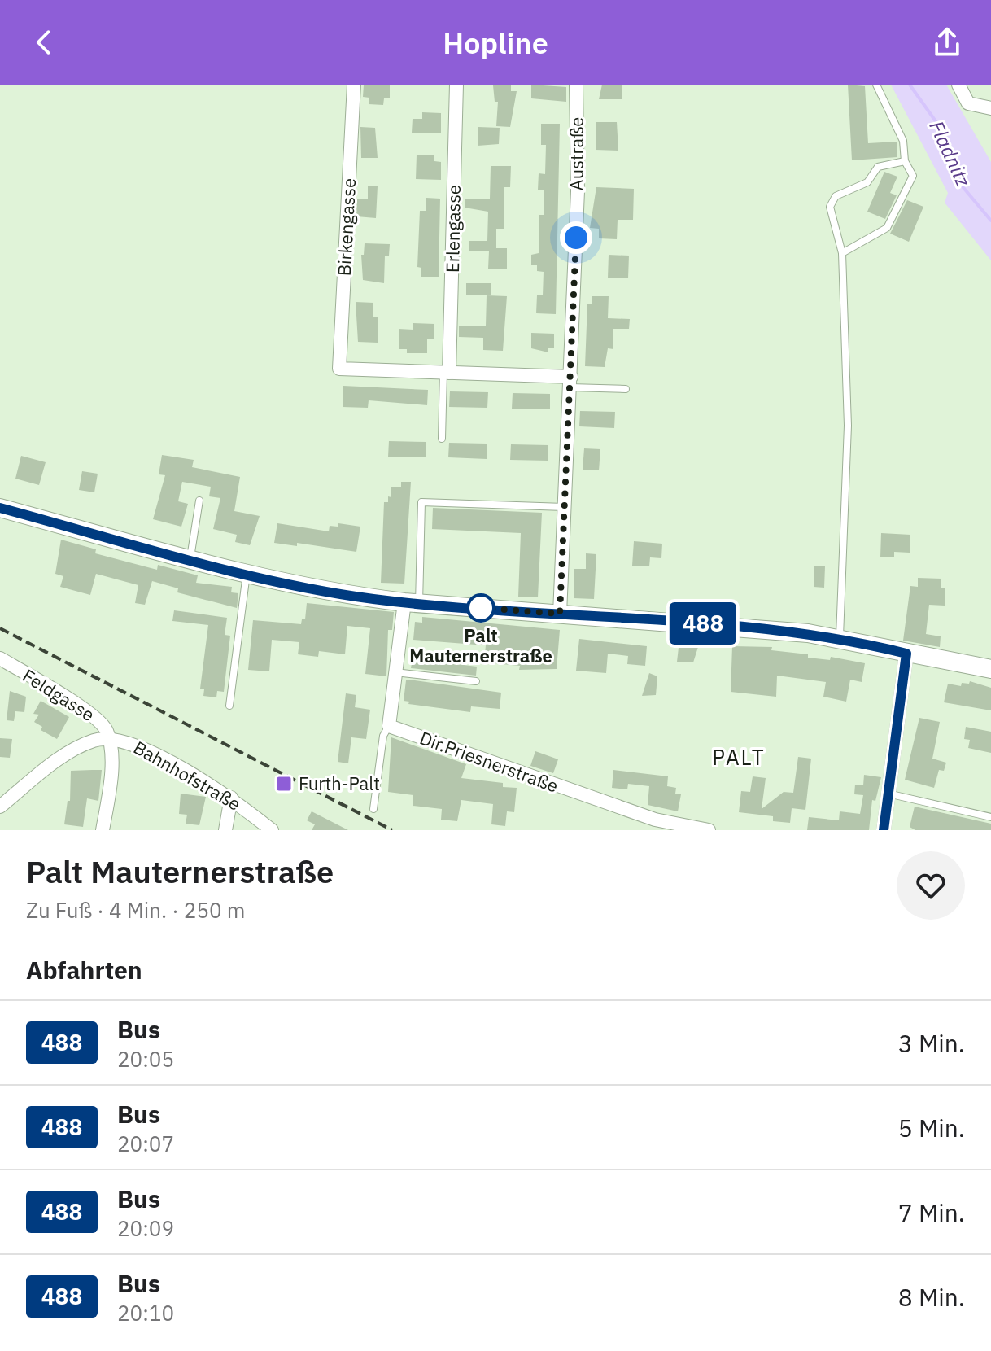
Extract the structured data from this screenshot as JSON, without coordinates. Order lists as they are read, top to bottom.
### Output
{
  "streets": {
    "street": [
      "Austraße",
      "Birkengasse",
      "Erlengasse",
      "Feldgasse",
      "Dir.Priesnerstraße",
      "Bahnhofstraße"
    ]
  },
  "crossings": [
    ["Birkengasse", "Erlengasse"],
    ["Feldgasse", "Bahnhofstraße"]
  ],
  "districts": ["PALT"],
  "water": ["Fladnitz"],
  "places": {
    "other": ["Palt Mauternerstraße"],
    "transit": ["Furth-Palt"]
  },
  "lines": ["bus line 488"],
  "page": {
    "header": "Hopline",
    "on_map": "488",
    "heading": [
      ["Palt Mauternerstraße", "Zu Fuß · 4 Min. · 250 m"],
      "Abfahrten"
    ],
    "list": [
      {
        "mark": "488",
        "name": "Bus",
        "note": "20:05",
        "value": "3 Min."
      },
      {
        "mark": "488",
        "name": "Bus",
        "note": "20:07",
        "value": "5 Min."
      },
      {
        "mark": "488",
        "name": "Bus",
        "note": "20:09",
        "value": "7 Min."
      },
      {
        "mark": "488",
        "name": "Bus",
        "note": "20:10",
        "value": "8 Min."
      }
    ]
  }
}
